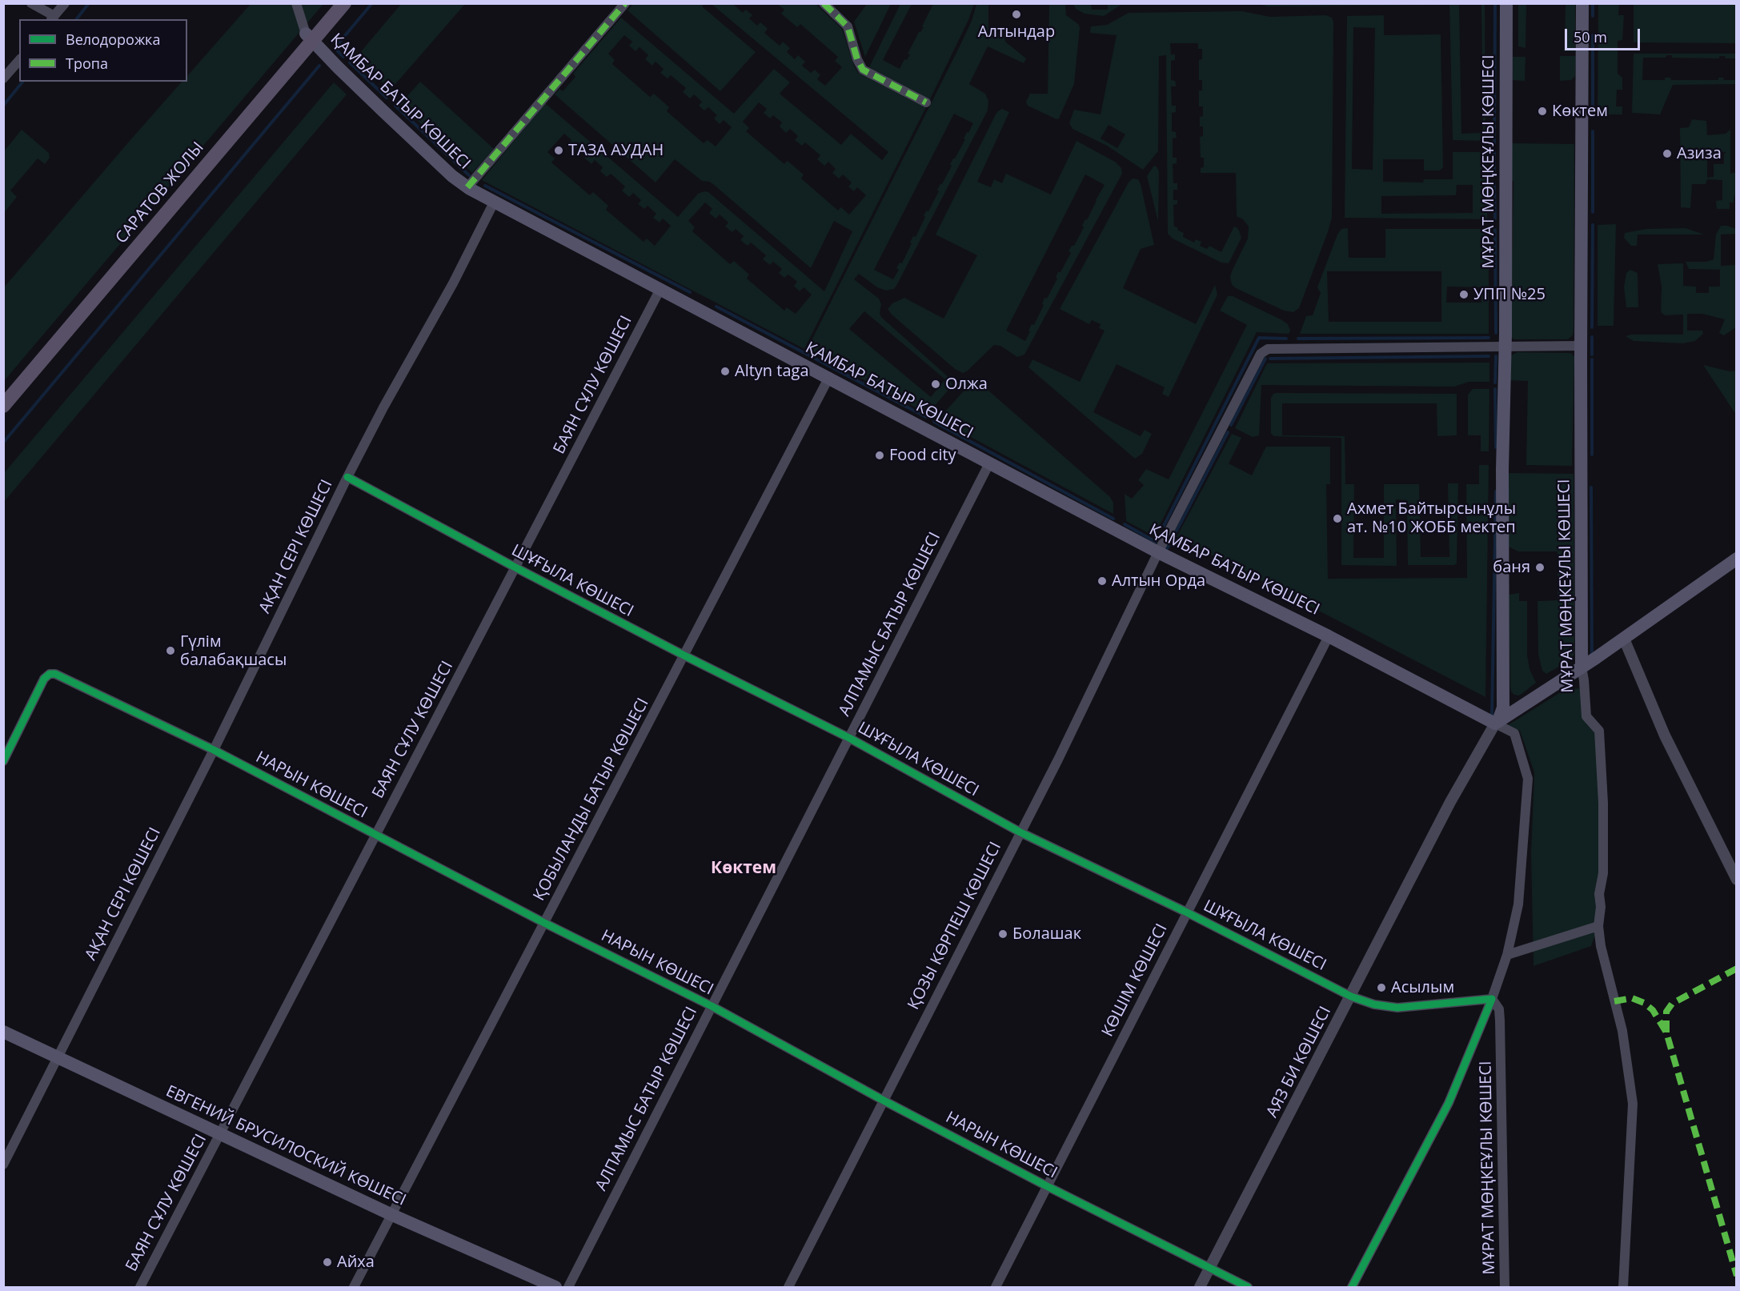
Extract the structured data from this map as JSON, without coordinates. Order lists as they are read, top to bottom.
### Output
{
  "streets": {
    "main road": [
      "ҚАМБАР БАТЫР КӨШЕСІ",
      "МҰРАТ МӨҢКЕҰЛЫ КӨШЕСІ",
      "САРАТОВ ЖОЛЫ",
      "ЕВГЕНИЙ БРУСИЛОСКИЙ КӨШЕСІ"
    ],
    "street": [
      "БАЯН СҰЛУ КӨШЕСІ",
      "АҚАН СЕРІ КӨШЕСІ",
      "ШҰҒЫЛА КӨШЕСІ",
      "АЛПАМЫС БАТЫР КӨШЕСІ",
      "НАРЫН КӨШЕСІ",
      "ҚОБЫЛАНДЫ БАТЫР КӨШЕСІ",
      "ҚОЗЫ КӨРПЕШ КӨШЕСІ",
      "КӨШІМ КӨШЕСІ",
      "АЯЗ БИ КӨШЕСІ"
    ]
  },
  "crossings": [
    ["ҚАМБАР БАТЫР КӨШЕСІ", "МҰРАТ МӨҢКЕҰЛЫ КӨШЕСІ"],
    ["ҚАМБАР БАТЫР КӨШЕСІ", "САРАТОВ ЖОЛЫ"],
    ["ҚАМБАР БАТЫР КӨШЕСІ", "БАЯН СҰЛУ КӨШЕСІ"],
    ["ҚАМБАР БАТЫР КӨШЕСІ", "АҚАН СЕРІ КӨШЕСІ"],
    ["ҚАМБАР БАТЫР КӨШЕСІ", "АЛПАМЫС БАТЫР КӨШЕСІ"],
    ["ҚАМБАР БАТЫР КӨШЕСІ", "ҚОБЫЛАНДЫ БАТЫР КӨШЕСІ"],
    ["ҚАМБАР БАТЫР КӨШЕСІ", "ҚОЗЫ КӨРПЕШ КӨШЕСІ"],
    ["ҚАМБАР БАТЫР КӨШЕСІ", "КӨШІМ КӨШЕСІ"],
    ["ҚАМБАР БАТЫР КӨШЕСІ", "АЯЗ БИ КӨШЕСІ"],
    ["МҰРАТ МӨҢКЕҰЛЫ КӨШЕСІ", "ШҰҒЫЛА КӨШЕСІ"],
    ["МҰРАТ МӨҢКЕҰЛЫ КӨШЕСІ", "ҚОЗЫ КӨРПЕШ КӨШЕСІ"],
    ["МҰРАТ МӨҢКЕҰЛЫ КӨШЕСІ", "АЯЗ БИ КӨШЕСІ"],
    ["БАЯН СҰЛУ КӨШЕСІ", "ШҰҒЫЛА КӨШЕСІ"],
    ["БАЯН СҰЛУ КӨШЕСІ", "НАРЫН КӨШЕСІ"],
    ["БАЯН СҰЛУ КӨШЕСІ", "ЕВГЕНИЙ БРУСИЛОСКИЙ КӨШЕСІ"],
    ["АҚАН СЕРІ КӨШЕСІ", "ШҰҒЫЛА КӨШЕСІ"],
    ["АҚАН СЕРІ КӨШЕСІ", "НАРЫН КӨШЕСІ"],
    ["АҚАН СЕРІ КӨШЕСІ", "ЕВГЕНИЙ БРУСИЛОСКИЙ КӨШЕСІ"],
    ["ШҰҒЫЛА КӨШЕСІ", "АЛПАМЫС БАТЫР КӨШЕСІ"],
    ["ШҰҒЫЛА КӨШЕСІ", "ҚОБЫЛАНДЫ БАТЫР КӨШЕСІ"],
    ["ШҰҒЫЛА КӨШЕСІ", "ҚОЗЫ КӨРПЕШ КӨШЕСІ"],
    ["ШҰҒЫЛА КӨШЕСІ", "КӨШІМ КӨШЕСІ"],
    ["ШҰҒЫЛА КӨШЕСІ", "АЯЗ БИ КӨШЕСІ"],
    ["АЛПАМЫС БАТЫР КӨШЕСІ", "НАРЫН КӨШЕСІ"],
    ["НАРЫН КӨШЕСІ", "ҚОБЫЛАНДЫ БАТЫР КӨШЕСІ"],
    ["НАРЫН КӨШЕСІ", "ҚОЗЫ КӨРПЕШ КӨШЕСІ"],
    ["НАРЫН КӨШЕСІ", "КӨШІМ КӨШЕСІ"],
    ["НАРЫН КӨШЕСІ", "АЯЗ БИ КӨШЕСІ"],
    ["ҚОБЫЛАНДЫ БАТЫР КӨШЕСІ", "ЕВГЕНИЙ БРУСИЛОСКИЙ КӨШЕСІ"]
  ],
  "districts": ["Көктем"],
  "places": [
    "Алтындар",
    "Көктем",
    "ТАЗА АУДАН",
    "Азиза",
    "УПП №25",
    "Altyn taga",
    "Олжа",
    "Food city",
    "Ахмет Байтырсынұлы ат. №10 ЖОББ мектеп",
    "баня",
    "Алтын Орда",
    "Гүлім балабақшасы",
    "Болашак",
    "Асылым",
    "Айха"
  ],
  "legend": ["Велодорожка", "Тропа"],
  "scale_bar": "50 m"
}
